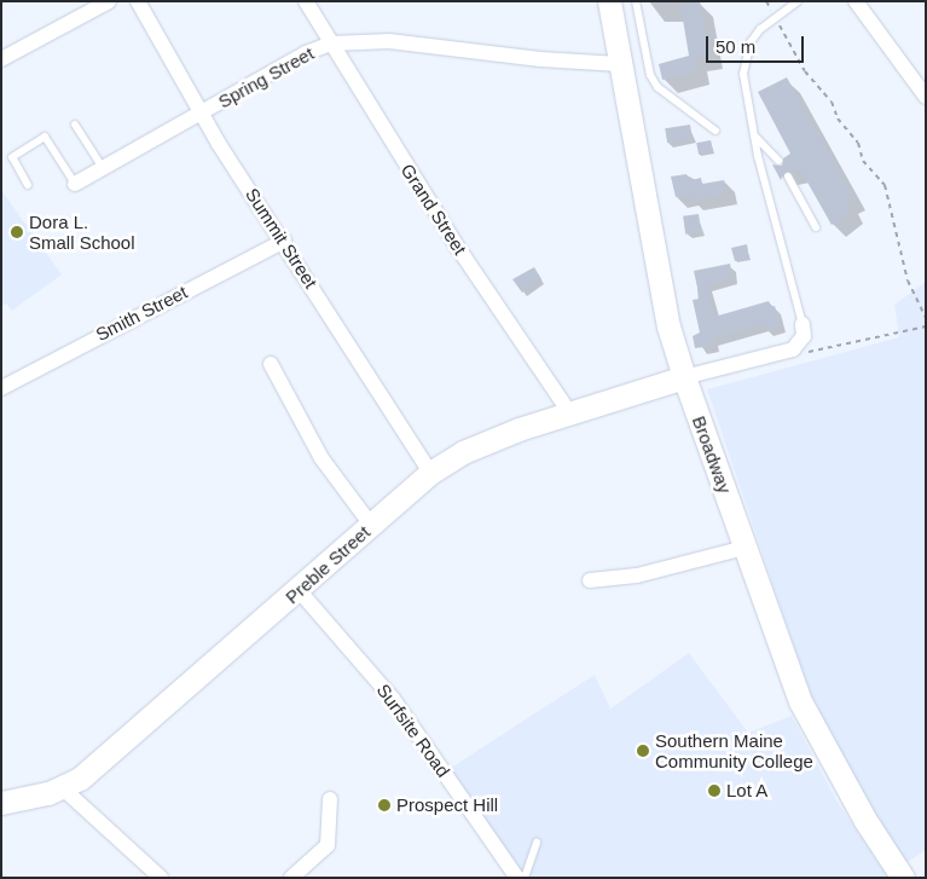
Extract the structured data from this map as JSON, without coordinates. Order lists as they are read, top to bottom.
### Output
{
  "streets": {
    "street": [
      "Spring Street",
      "Grand Street",
      "Summit Street",
      "Smith Street",
      "Broadway",
      "Preble Street",
      "Surfsite Road"
    ]
  },
  "crossings": [
    ["Spring Street", "Grand Street"],
    ["Spring Street", "Summit Street"],
    ["Spring Street", "Broadway"],
    ["Grand Street", "Preble Street"],
    ["Summit Street", "Smith Street"],
    ["Summit Street", "Preble Street"],
    ["Broadway", "Preble Street"],
    ["Preble Street", "Surfsite Road"]
  ],
  "places": [
    "Dora L. Small School",
    "Southern Maine Community College",
    "Lot A",
    "Prospect Hill"
  ],
  "scale_bar": "50 m"
}
